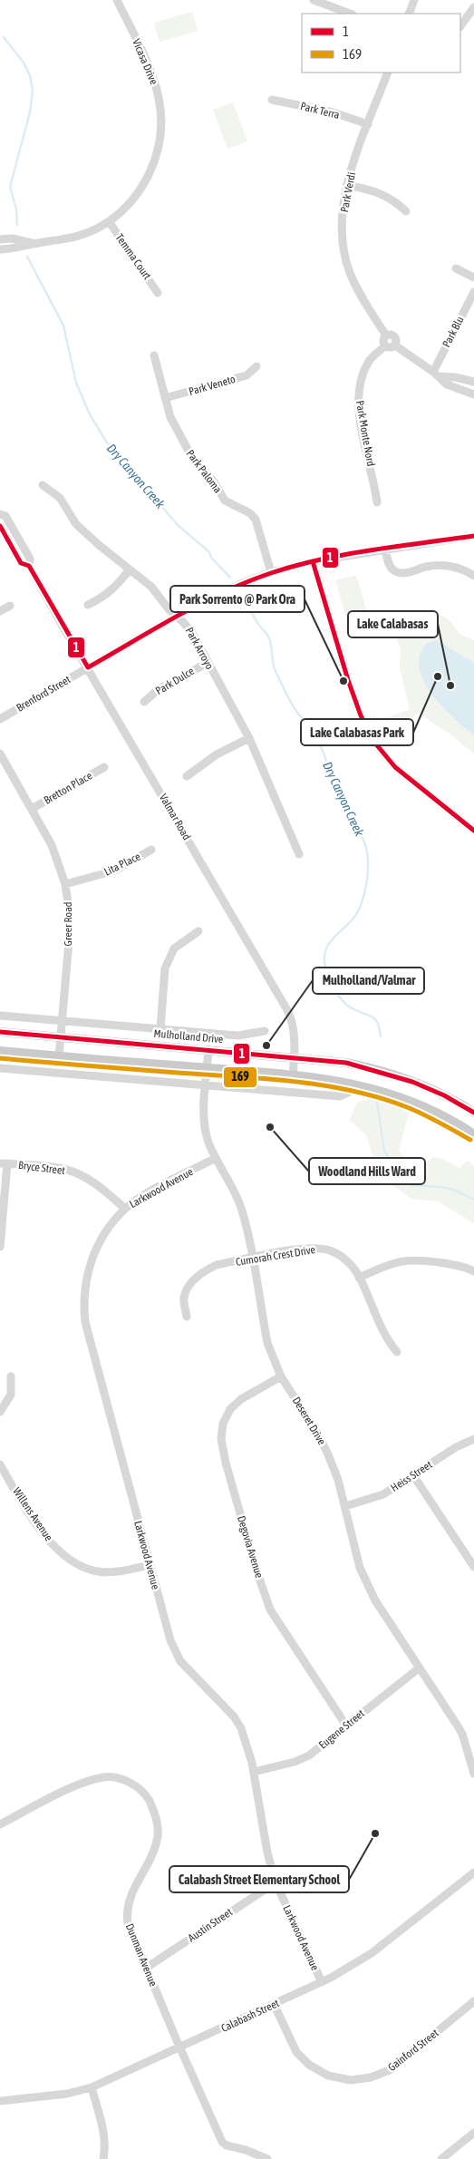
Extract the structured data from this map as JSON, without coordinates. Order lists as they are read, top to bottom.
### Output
{
  "streets": {
    "main road": ["Mulholland Drive"],
    "street": [
      "Vicasa Drive",
      "Park Terra",
      "Park Verdi",
      "Temma Court",
      "Park Blu",
      "Park Veneto",
      "Park Monte Nord",
      "Park Paloma",
      "Park Arroyo",
      "Park Dulce",
      "Brenford Street",
      "Bretton Place",
      "Valmar Road",
      "Lita Place",
      "Greer Road",
      "Bryce Street",
      "Larkwood Avenue",
      "Cumorah Crest Drive",
      "Deseret Drive",
      "Heiss Street",
      "Willens Avenue",
      "Degovia Avenue",
      "Eugene Street",
      "Austin Street",
      "Dunman Avenue",
      "Calabash Street",
      "Gainford Street"
    ]
  },
  "crossings": [
    ["Vicasa Drive", "Temma Court"],
    ["Park Terra", "Park Verdi"],
    ["Park Verdi", "Park Blu"],
    ["Park Verdi", "Park Monte Nord"],
    ["Park Veneto", "Park Paloma"],
    ["Park Paloma", "Brenford Street"],
    ["Park Arroyo", "Park Dulce"],
    ["Park Arroyo", "Brenford Street"],
    ["Brenford Street", "Valmar Road"],
    ["Bretton Place", "Greer Road"],
    ["Valmar Road", "Mulholland Drive"],
    ["Lita Place", "Greer Road"],
    ["Greer Road", "Mulholland Drive"],
    ["Mulholland Drive", "Deseret Drive"],
    ["Bryce Street", "Larkwood Avenue"],
    ["Larkwood Avenue", "Deseret Drive"],
    ["Larkwood Avenue", "Willens Avenue"],
    ["Larkwood Avenue", "Eugene Street"],
    ["Larkwood Avenue", "Austin Street"],
    ["Larkwood Avenue", "Calabash Street"],
    ["Cumorah Crest Drive", "Deseret Drive"],
    ["Deseret Drive", "Heiss Street"],
    ["Deseret Drive", "Degovia Avenue"],
    ["Deseret Drive", "Eugene Street"],
    ["Degovia Avenue", "Eugene Street"],
    ["Austin Street", "Dunman Avenue"],
    ["Dunman Avenue", "Calabash Street"],
    ["Calabash Street", "Gainford Street"]
  ],
  "water": ["Dry Canyon Creek"],
  "places": [
    "Lake Calabasas Park",
    "Park Sorrento @ Park Ora",
    "Lake Calabasas",
    "Mulholland/Valmar",
    "Woodland Hills Ward",
    "Calabash Street Elementary School"
  ],
  "lines": ["transit line 1", "transit line 169"],
  "legend": ["1", "169"]
}
